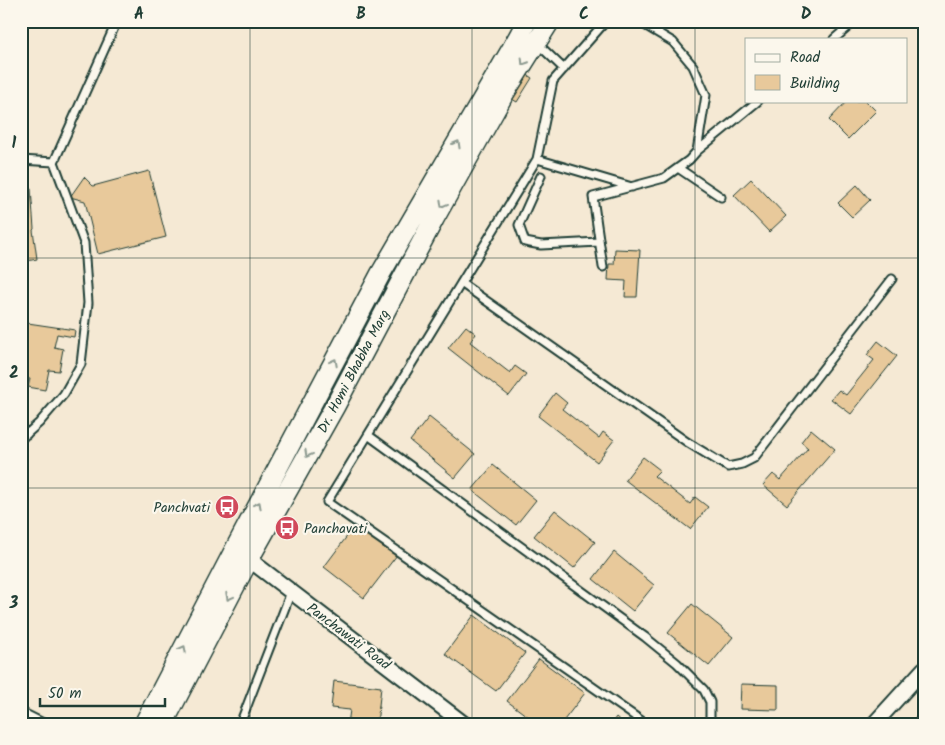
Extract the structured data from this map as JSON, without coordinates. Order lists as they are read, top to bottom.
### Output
{
  "streets": {
    "main road": ["Dr. Homi Bhabha Marg"],
    "street": ["Panchawati Road"]
  },
  "crossings": [
    ["Dr. Homi Bhabha Marg", "Panchawati Road"]
  ],
  "places": {
    "bus stop": ["Panchvati", "Panchavati"]
  },
  "legend": ["Road", "Building"],
  "scale_bar": "50 m",
  "grid": {
    "columns": [
      "A",
      "B",
      "C",
      "D"
    ],
    "rows": ["1", "2", "3"]
  }
}
